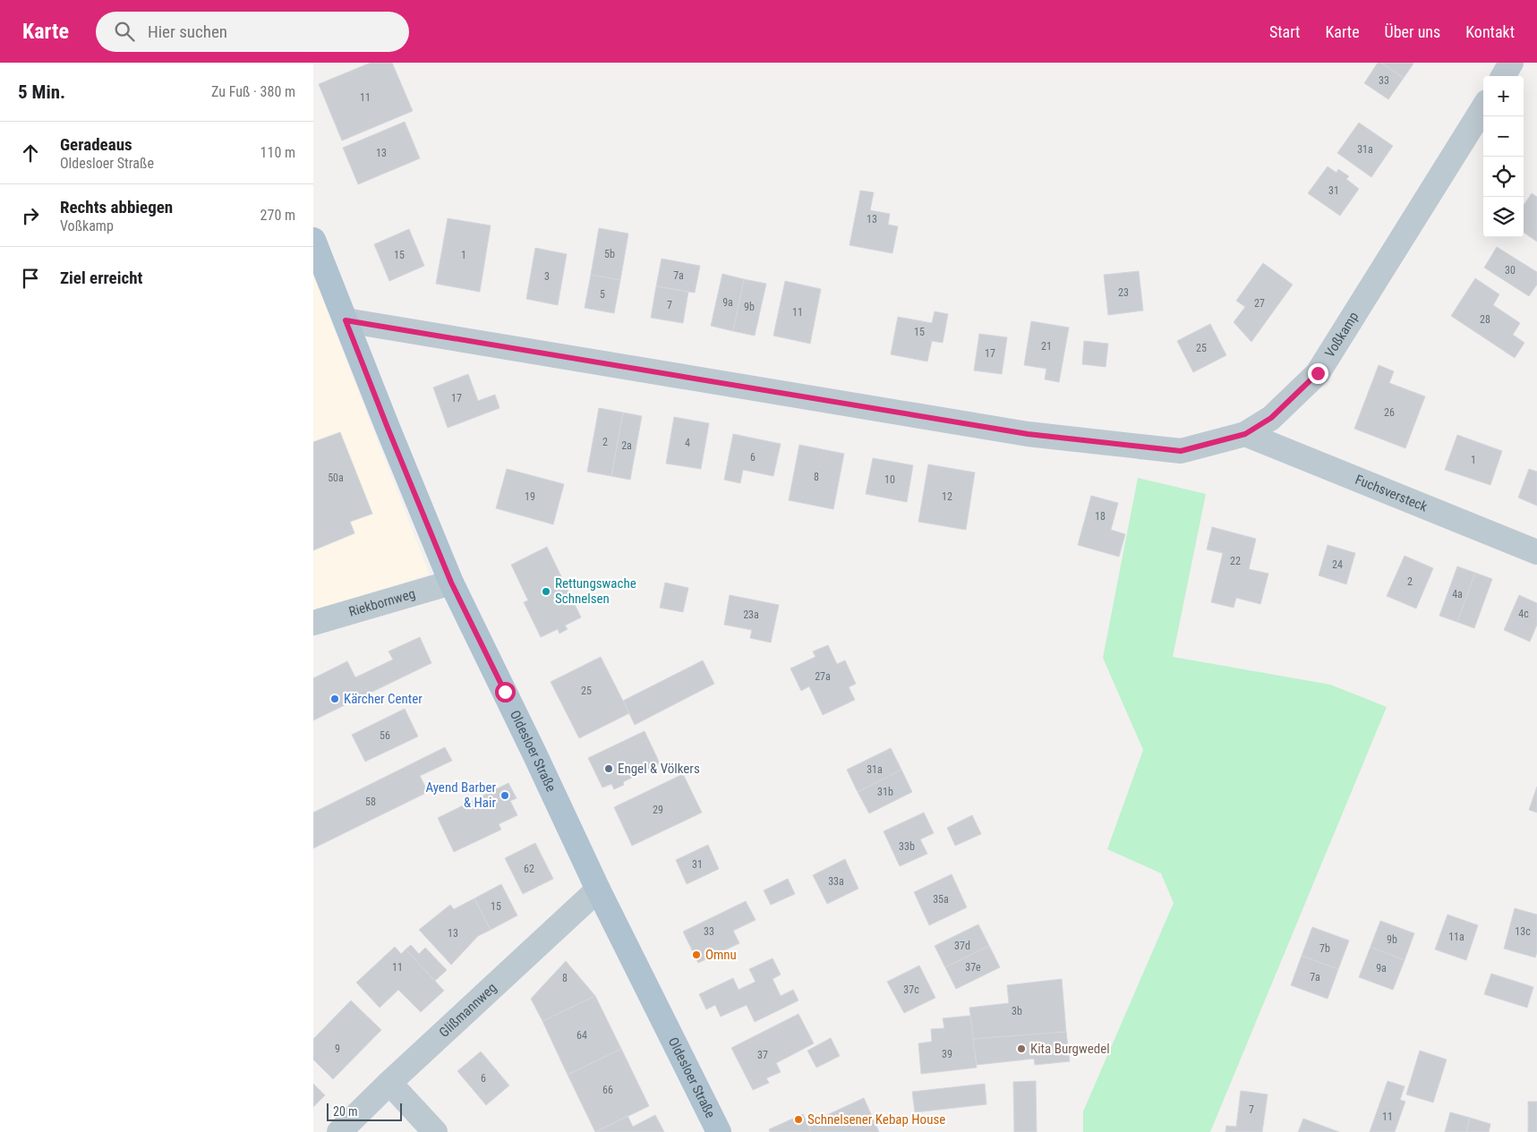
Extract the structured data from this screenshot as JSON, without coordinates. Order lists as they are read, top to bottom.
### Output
{
  "streets": {
    "main road": ["Oldesloer Straße"],
    "street": [
      "Voßkamp",
      "Fuchsversteck",
      "Riekbornweg",
      "Glißmannweg"
    ]
  },
  "crossings": [
    ["Voßkamp", "Fuchsversteck"],
    ["Voßkamp", "Oldesloer Straße"],
    ["Riekbornweg", "Oldesloer Straße"],
    ["Oldesloer Straße", "Glißmannweg"]
  ],
  "places": [
    "Rettungswache Schnelsen",
    "Kärcher Center",
    "Engel & Völkers",
    "Ayend Barber & Hair",
    "Omnu",
    "Kita Burgwedel",
    "Schnelsener Kebap House"
  ],
  "house_numbers": [
    "33",
    "11",
    "31a",
    "13",
    "31",
    "13",
    "5b",
    "15",
    "1",
    "30",
    "7a",
    "3",
    "23",
    "5",
    "9a",
    "27",
    "7",
    "9b",
    "11",
    "28",
    "15",
    "21",
    "25",
    "17",
    "17",
    "26",
    "2",
    "4",
    "2a",
    "6",
    "1",
    "8",
    "50a",
    "10",
    "19",
    "12",
    "18",
    "22",
    "24",
    "2",
    "4a",
    "4c",
    "23a",
    "27a",
    "25",
    "56",
    "31a",
    "31b",
    "58",
    "29",
    "33b",
    "31",
    "62",
    "33a",
    "35a",
    "15",
    "33",
    "13c",
    "13",
    "11a",
    "9b",
    "37d",
    "7b",
    "11",
    "37e",
    "9a",
    "7a",
    "8",
    "37c",
    "3b",
    "64",
    "9",
    "39",
    "37",
    "6",
    "66",
    "7",
    "11"
  ],
  "scale_bar": "20 m",
  "page": {
    "header": "Karte",
    "search": "Hier suchen",
    "nav": [
      "Start",
      "Karte",
      "Über uns",
      "Kontakt"
    ],
    "heading": ["5 Min.", "Zu Fuß · 380 m"],
    "map_buttons": ["+", "−"],
    "list": [
      ["Geradeaus", "Oldesloer Straße", "110 m"],
      ["Rechts abbiegen", "Voßkamp", "270 m"],
      "Ziel erreicht"
    ],
    "scale": "20 m"
  }
}
